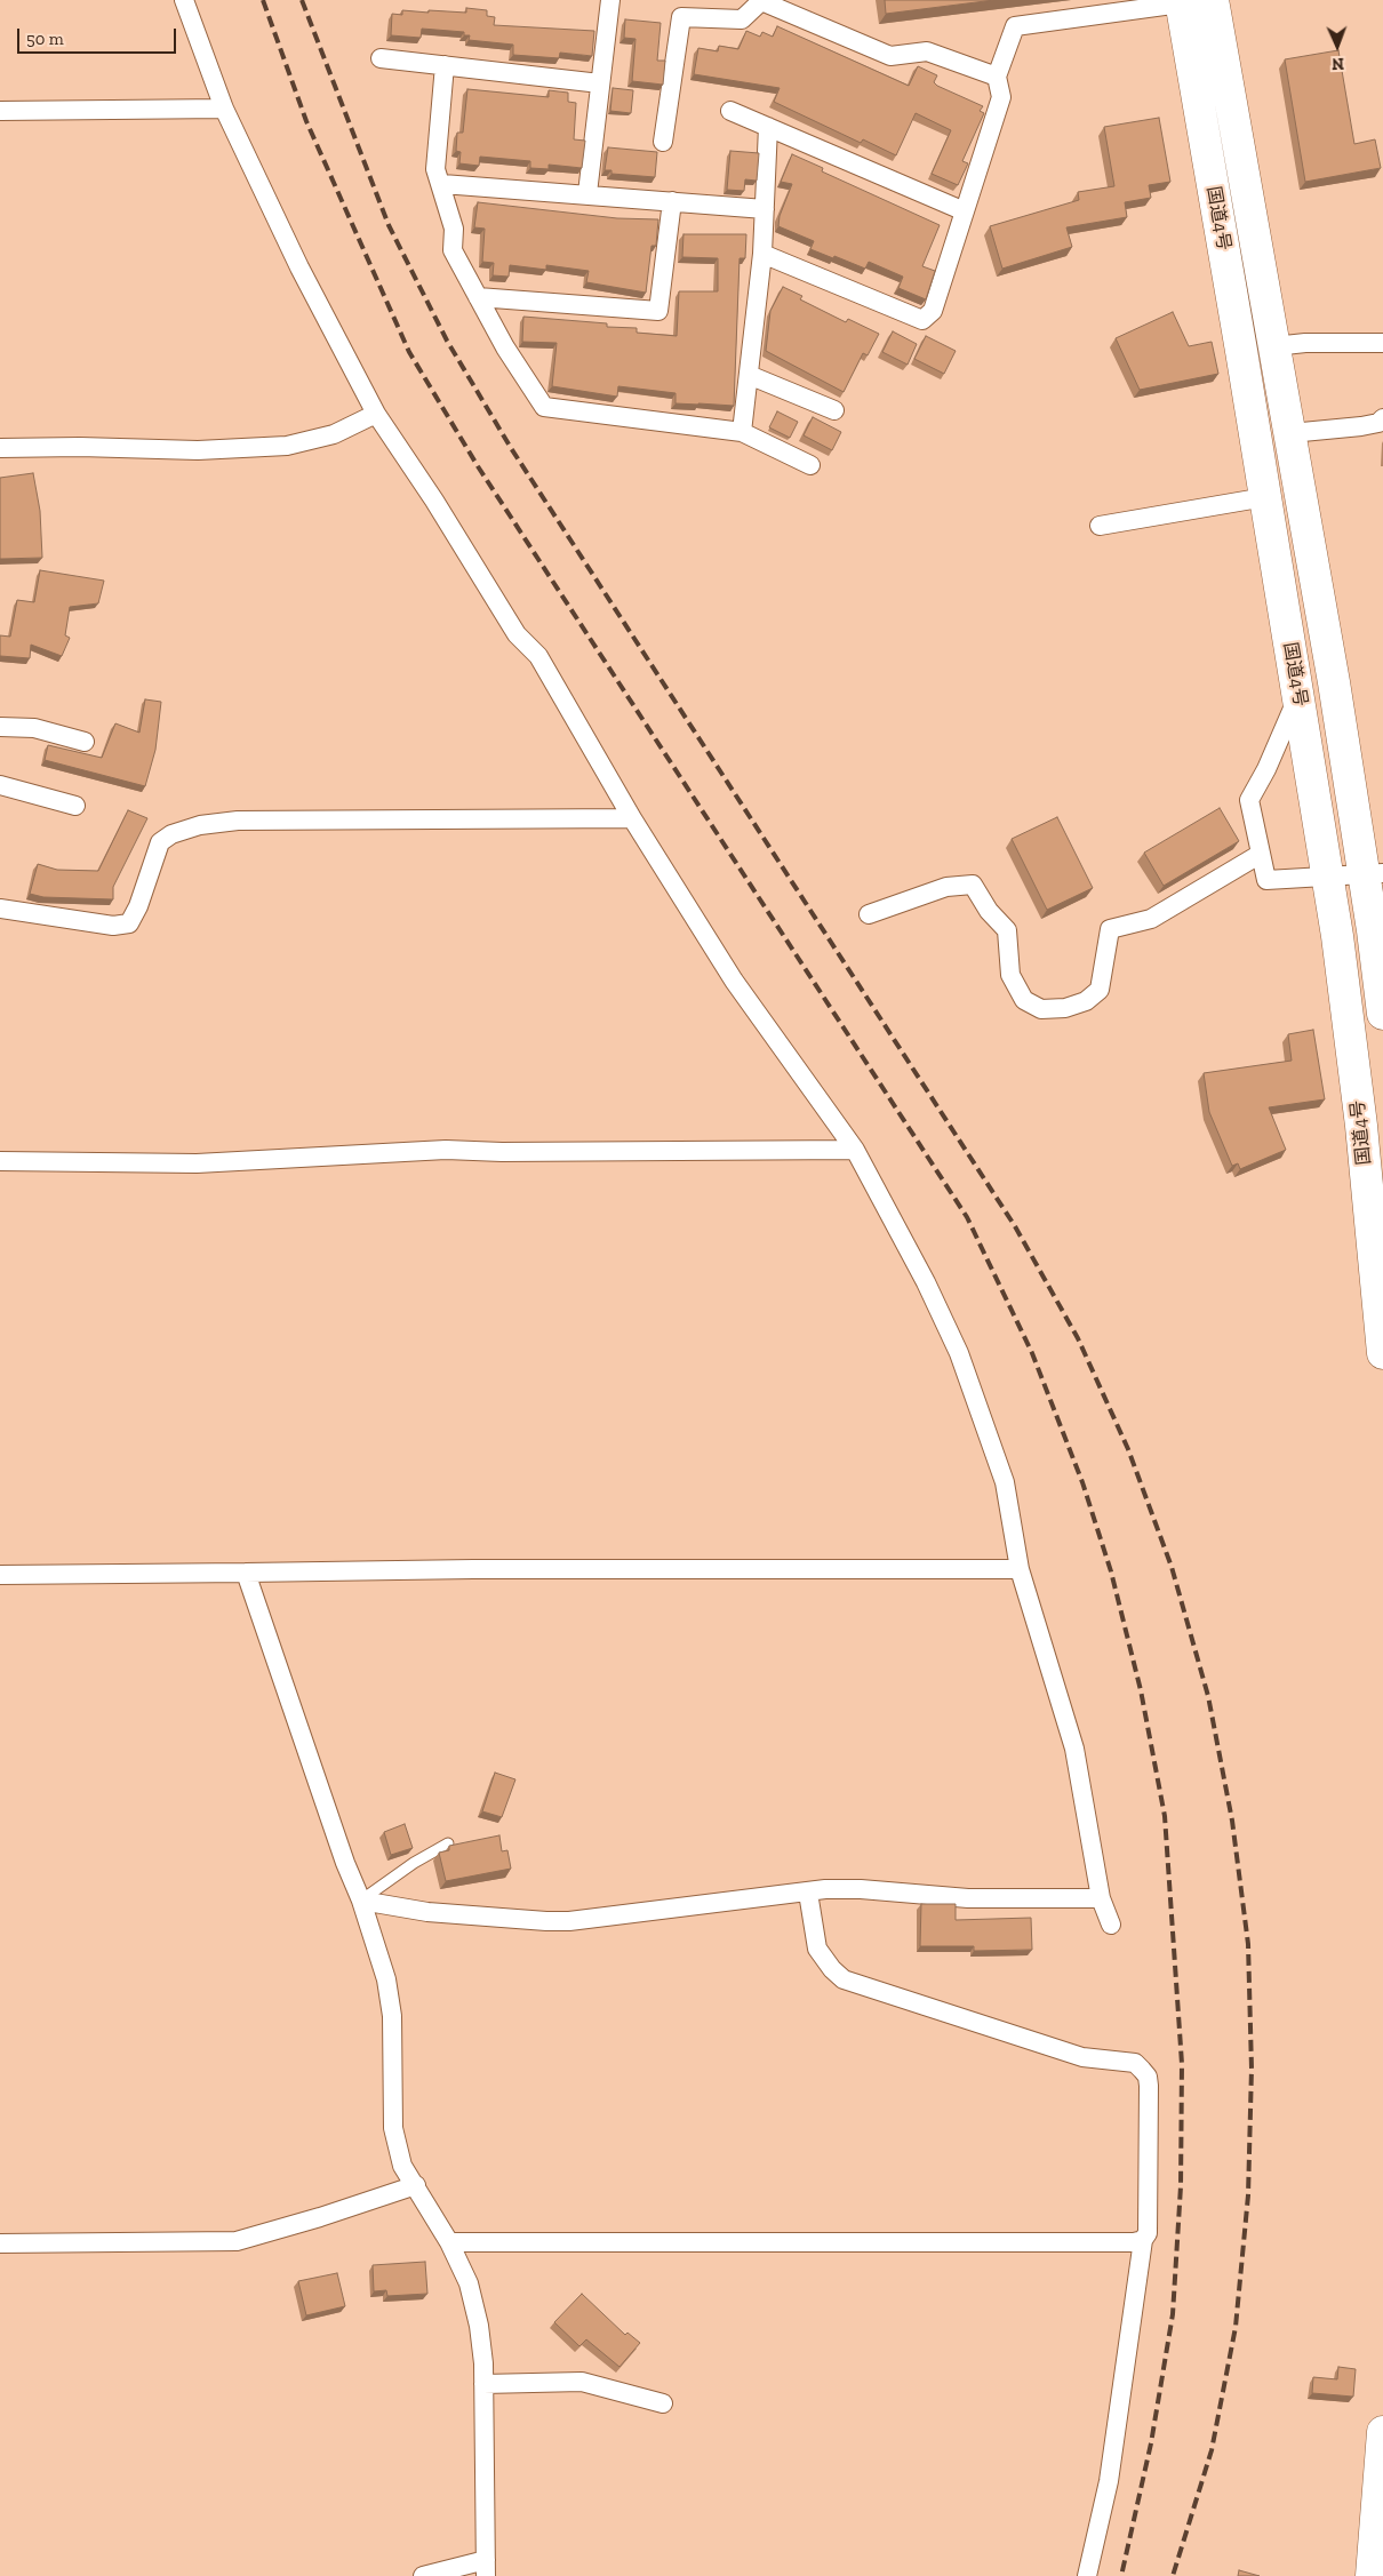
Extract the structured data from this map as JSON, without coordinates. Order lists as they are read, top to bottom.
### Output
{
  "streets": {
    "highway": ["国道4号"]
  },
  "scale_bar": "50 m",
  "north": "bottom"
}
